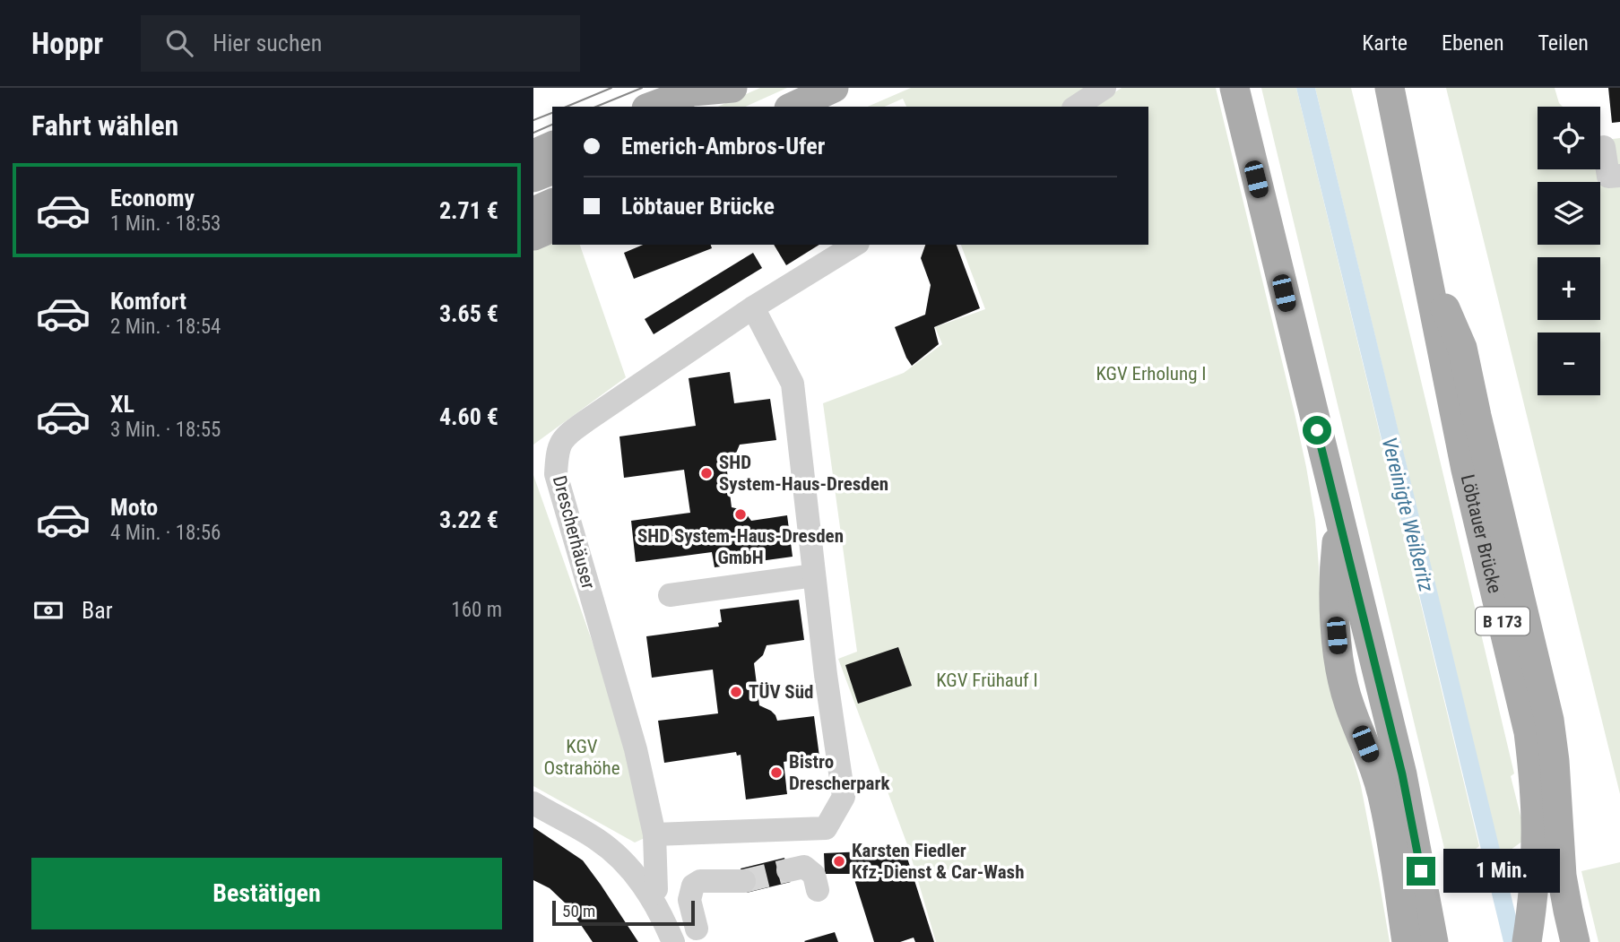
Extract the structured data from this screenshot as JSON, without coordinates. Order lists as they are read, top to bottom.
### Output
{
  "streets": {
    "main road": ["Löbtauer Brücke", "B 173"],
    "street": ["Drescherhäuser"]
  },
  "crossings": [
    ["Löbtauer Brücke", "B 173"]
  ],
  "water": ["Vereinigte Weißeritz"],
  "parks": ["KGV Erholung I", "KGV Frühauf I", "KGV Ostrahöhe"],
  "places": [
    "SHD System-Haus-Dresden",
    "SHD System-Haus-Dresden GmbH",
    "TÜV Süd",
    "Bistro Drescherpark",
    "Karsten Fiedler Kfz-Dienst & Car-Wash"
  ],
  "scale_bar": "50 m",
  "page": {
    "header": "Hoppr",
    "search": "Hier suchen",
    "nav": ["Karte", "Ebenen", "Teilen"],
    "heading": "Fahrt wählen",
    "map_buttons": ["+", "−"],
    "banner": ["Emerich-Ambros-Ufer", "Löbtauer Brücke"],
    "list": [
      {
        "name": "Economy",
        "note": "1 Min. · 18:53",
        "value": "2.71 €"
      },
      {
        "name": "Komfort",
        "note": "2 Min. · 18:54",
        "value": "3.65 €"
      },
      {
        "name": "XL",
        "note": "3 Min. · 18:55",
        "value": "4.60 €"
      },
      {
        "name": "Moto",
        "note": "4 Min. · 18:56",
        "value": "3.22 €"
      }
    ],
    "pay": ["Bar", "160 m"],
    "buttons": "Bestätigen",
    "bubble": "1 Min.",
    "scale": "50 m"
  }
}
